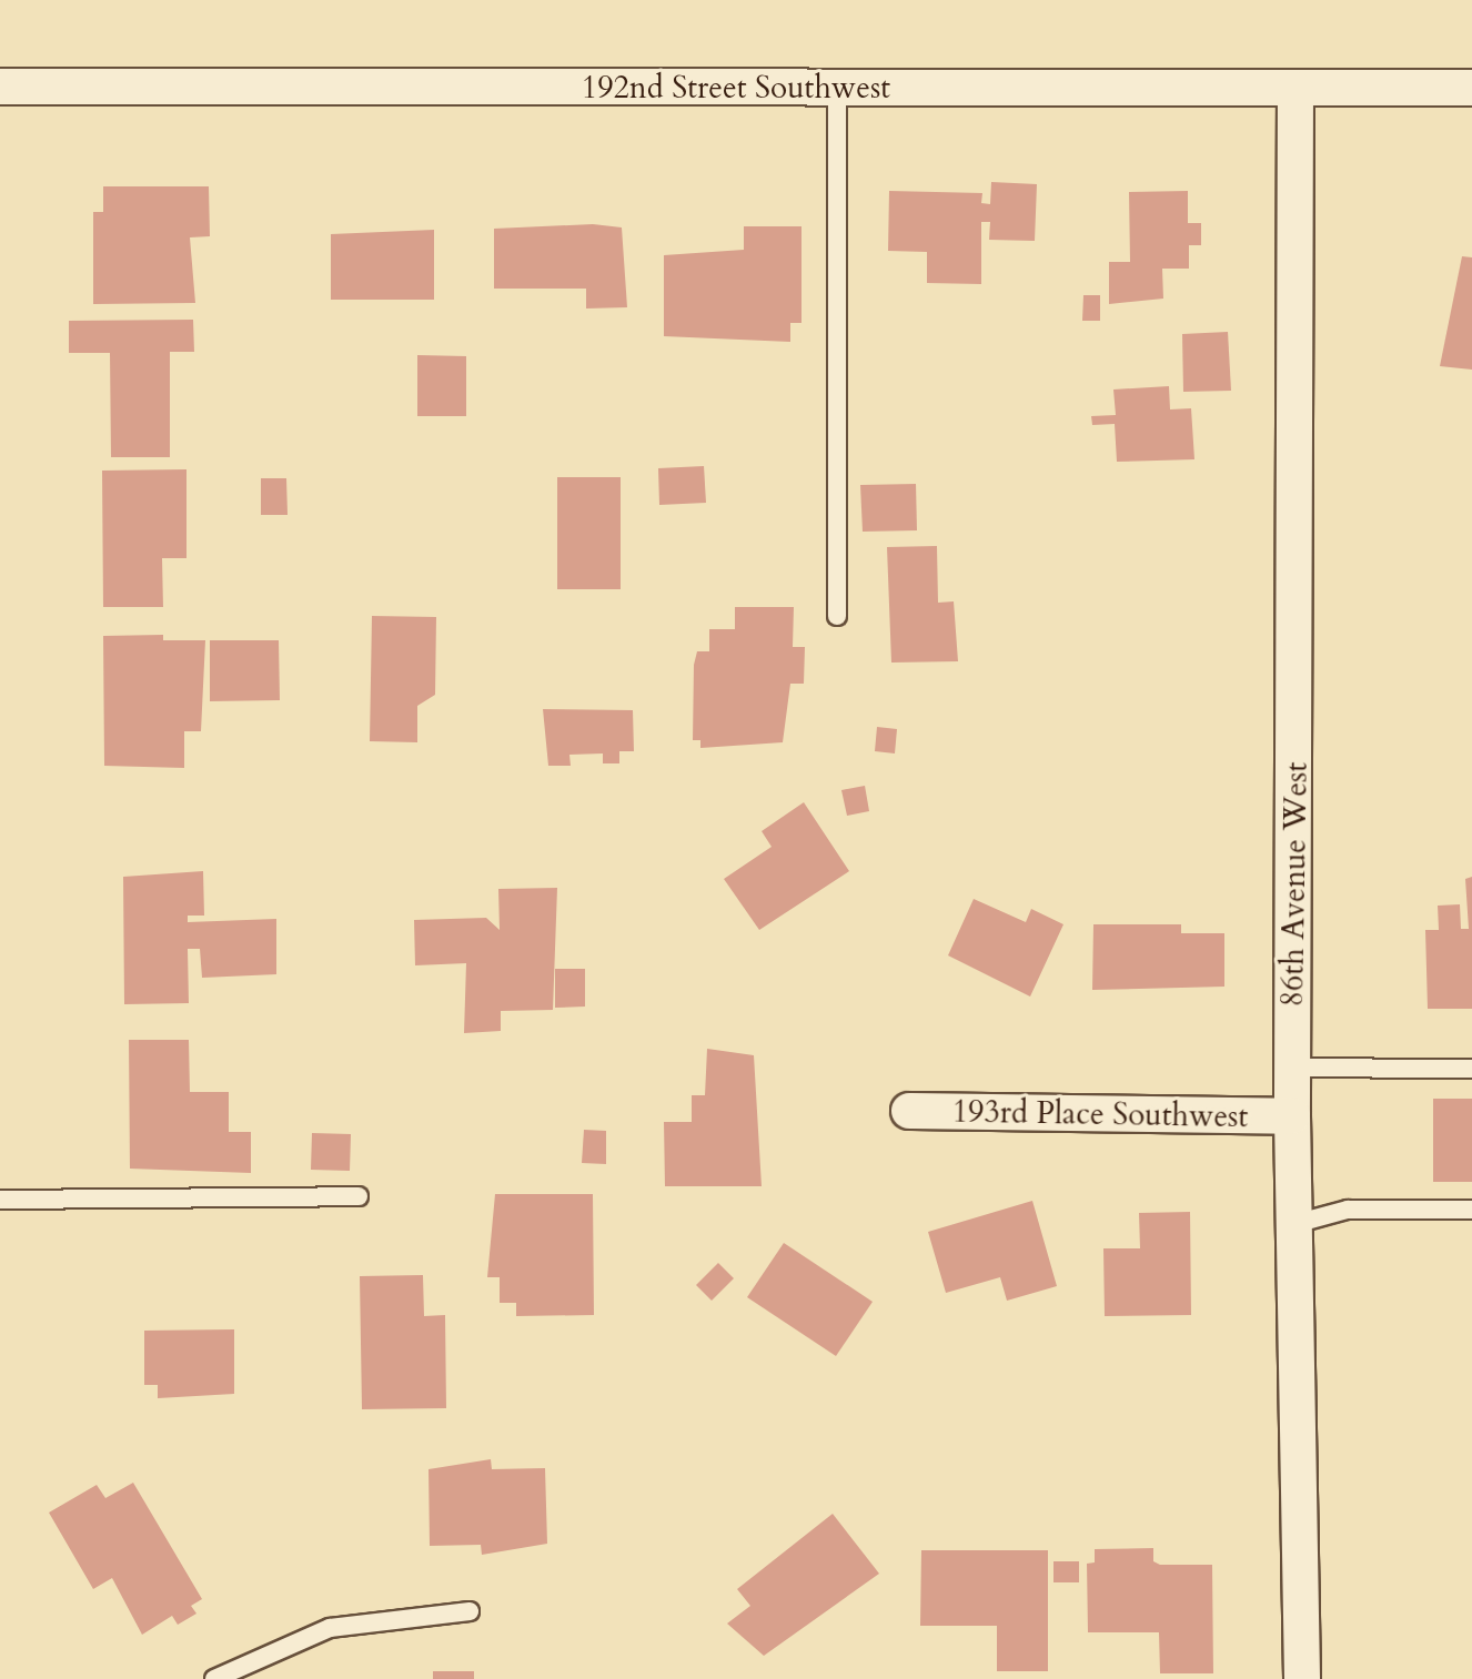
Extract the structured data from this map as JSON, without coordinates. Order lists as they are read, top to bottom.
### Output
{
  "streets": {
    "street": ["192nd Street Southwest", "86th Avenue West", "193rd Place Southwest"]
  },
  "crossings": [
    ["192nd Street Southwest", "86th Avenue West"],
    ["86th Avenue West", "193rd Place Southwest"]
  ]
}
